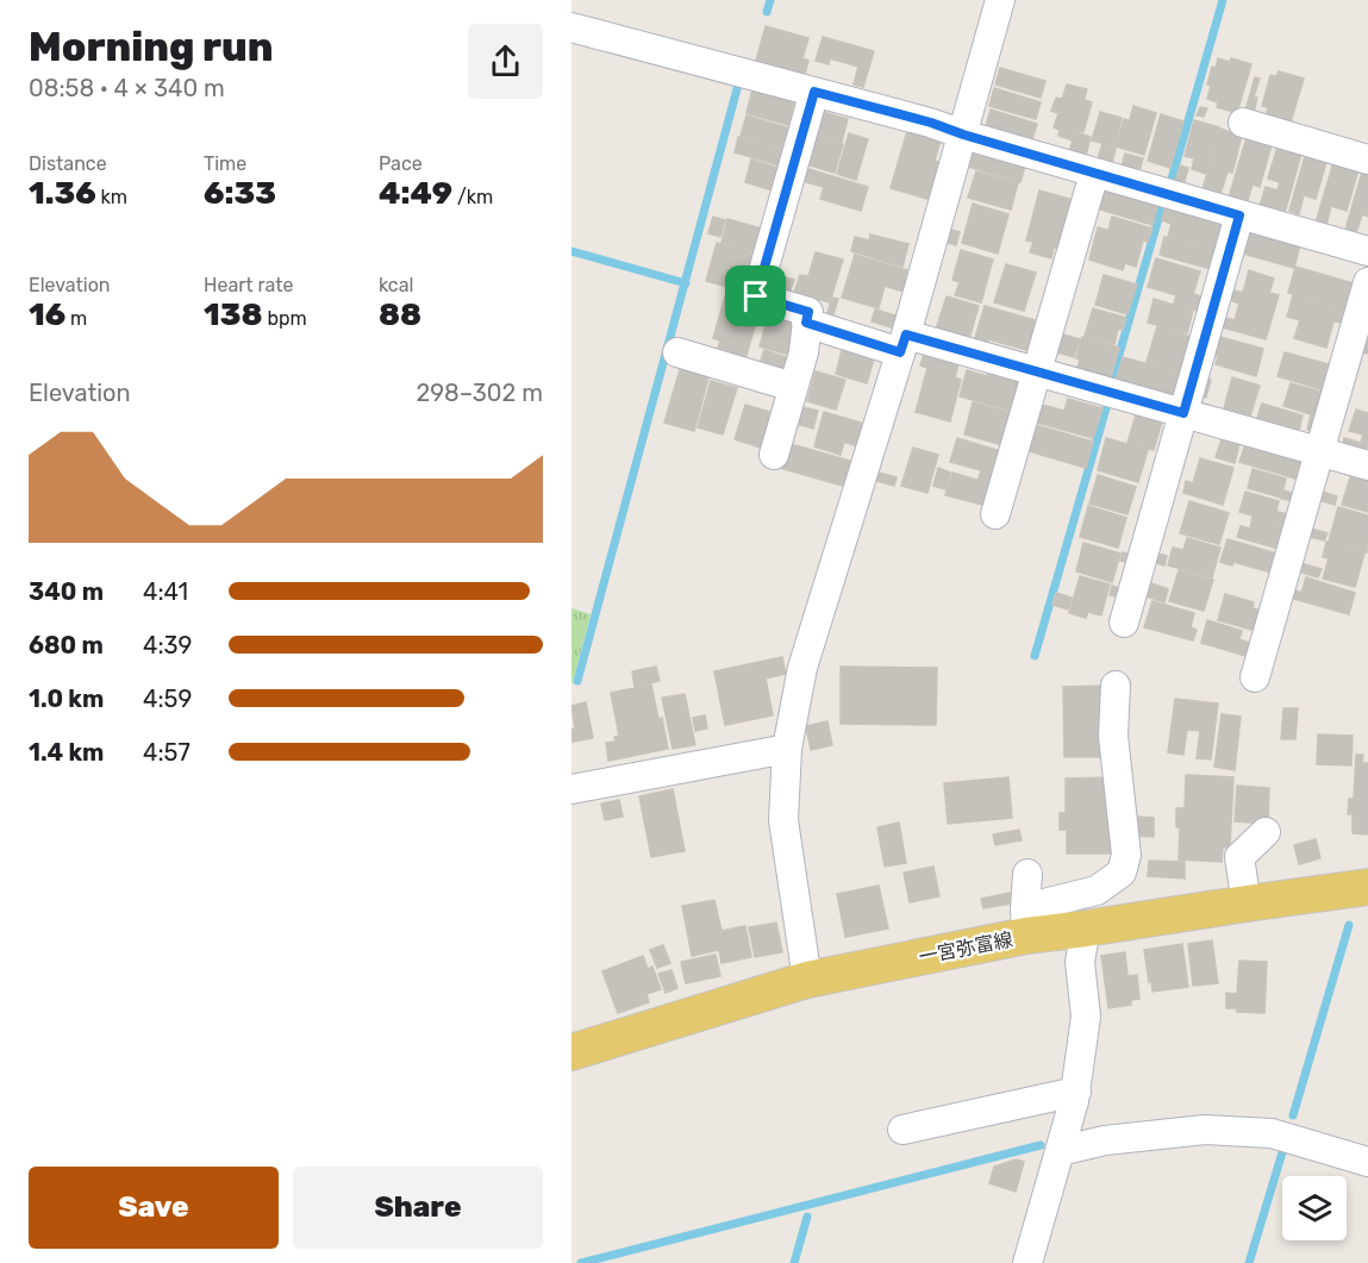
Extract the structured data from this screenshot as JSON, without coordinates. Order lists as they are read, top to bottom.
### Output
{
  "streets": {
    "main road": ["一宮弥富線"]
  },
  "page": {
    "heading": ["Morning run", "08:58 · 4 × 340 m"],
    "stats": [
      ["Distance", "1.36 km"],
      ["Time", "6:33"],
      ["Pace", "4:49 /km"],
      ["Elevation", "16 m"],
      ["Heart rate", "138 bpm"],
      ["kcal", "88"]
    ],
    "chart": ["Elevation", "298–302 m"],
    "list": [
      {
        "name": "340 m",
        "note": "4:41"
      },
      {
        "name": "680 m",
        "note": "4:39"
      },
      {
        "name": "1.0 km",
        "note": "4:59"
      },
      {
        "name": "1.4 km",
        "note": "4:57"
      }
    ],
    "buttons": ["Save", "Share"]
  }
}
